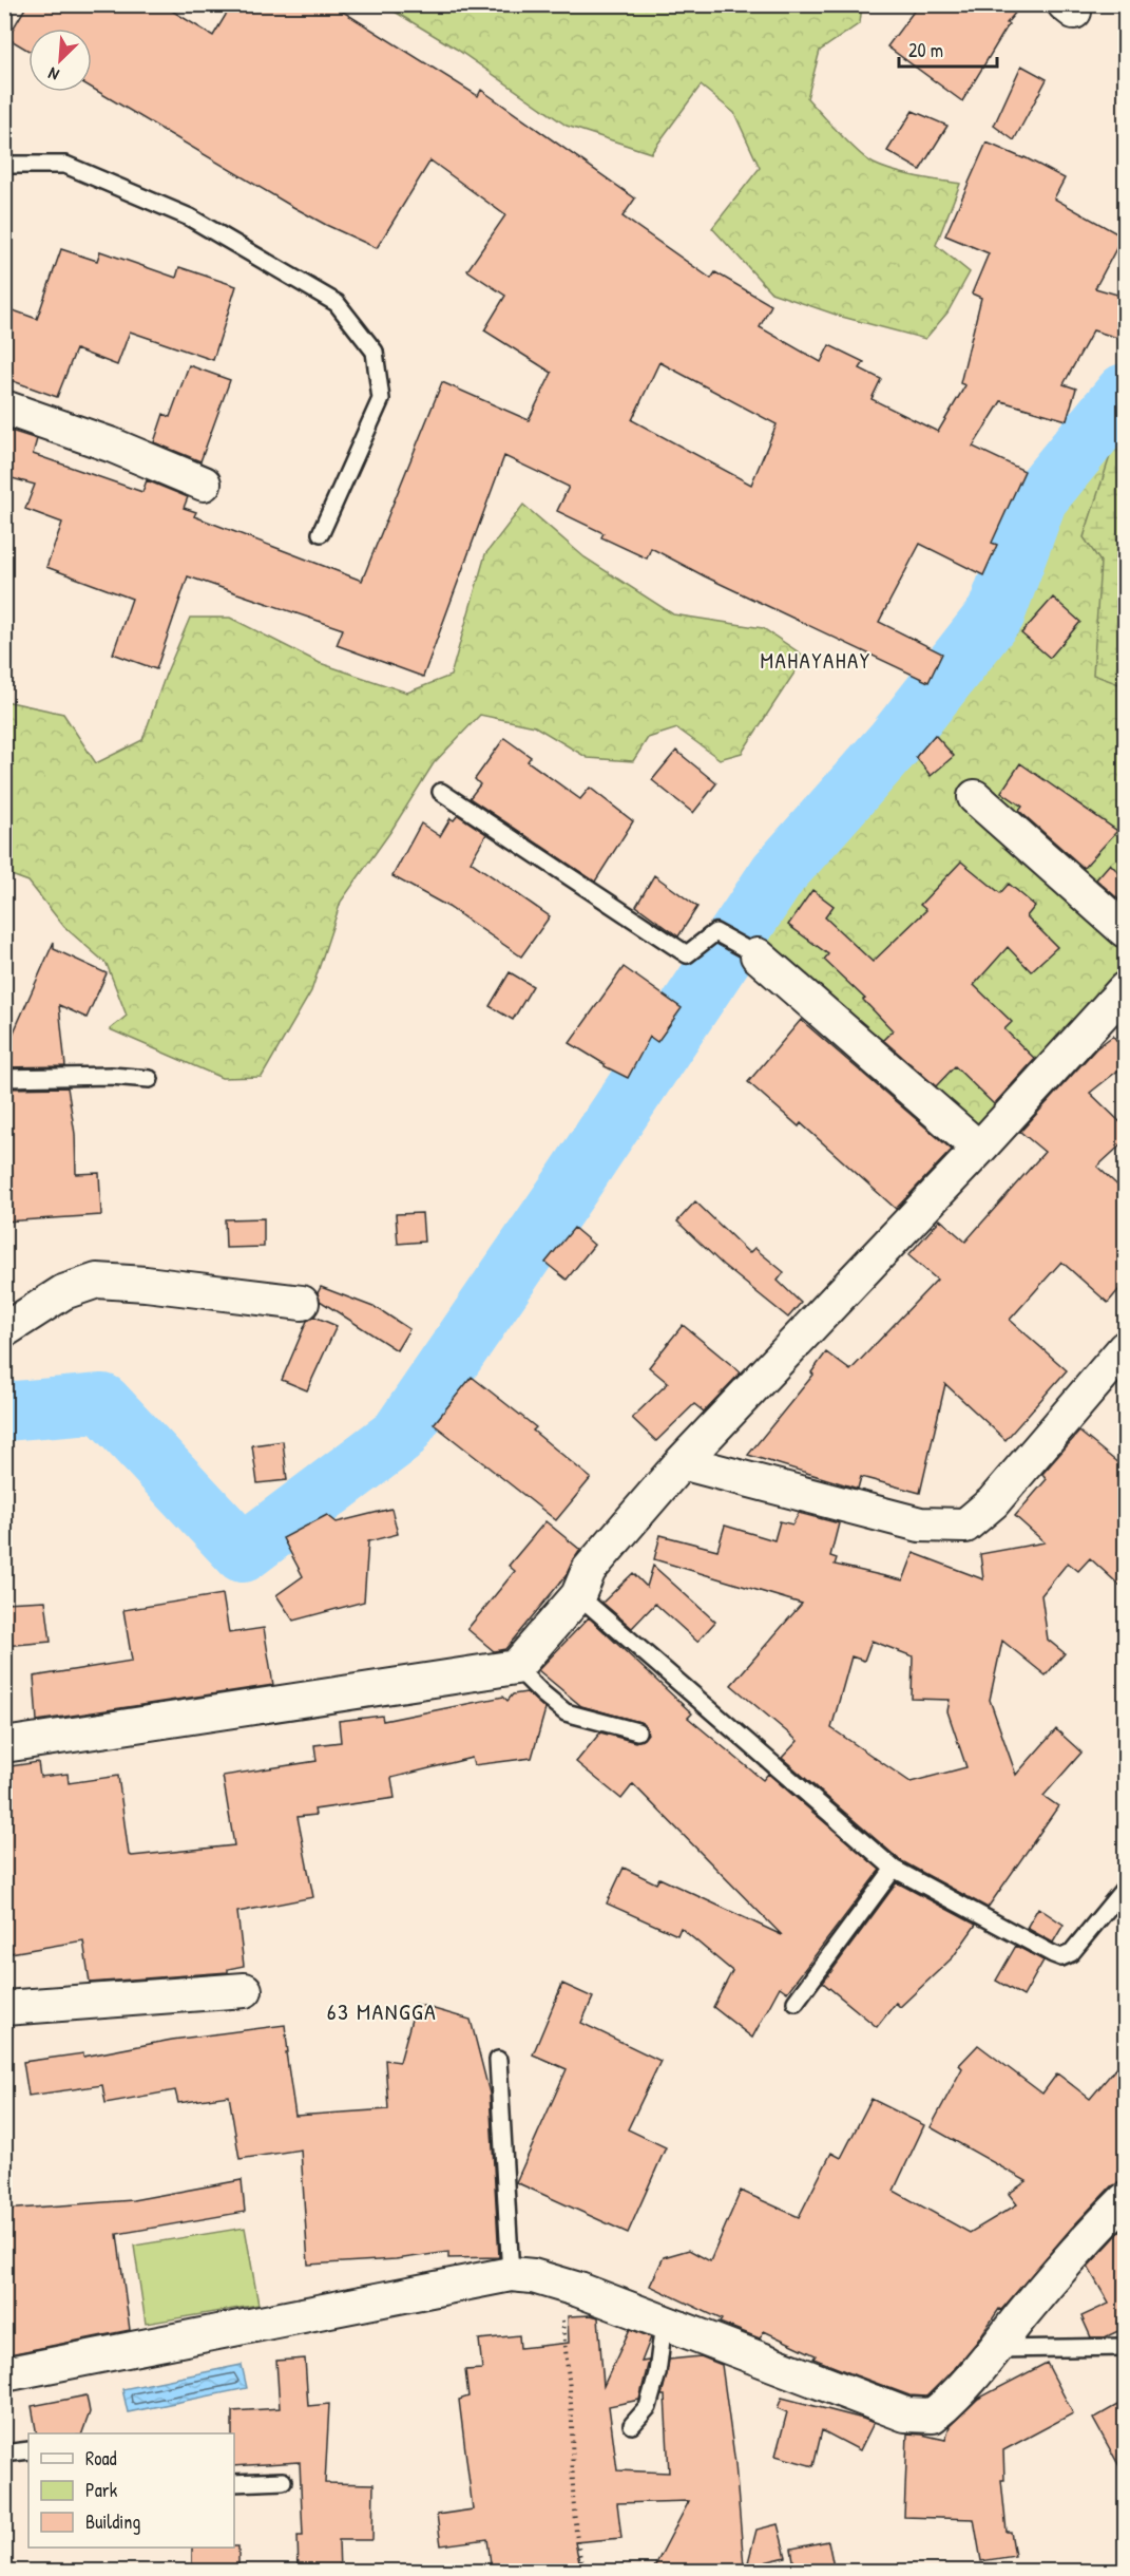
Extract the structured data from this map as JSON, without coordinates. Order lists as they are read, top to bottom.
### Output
{
  "districts": ["MAHAYAHAY", "63 MANGGA"],
  "legend": ["Road", "Park", "Building"],
  "scale_bar": "20 m",
  "north": "bottom left"
}
